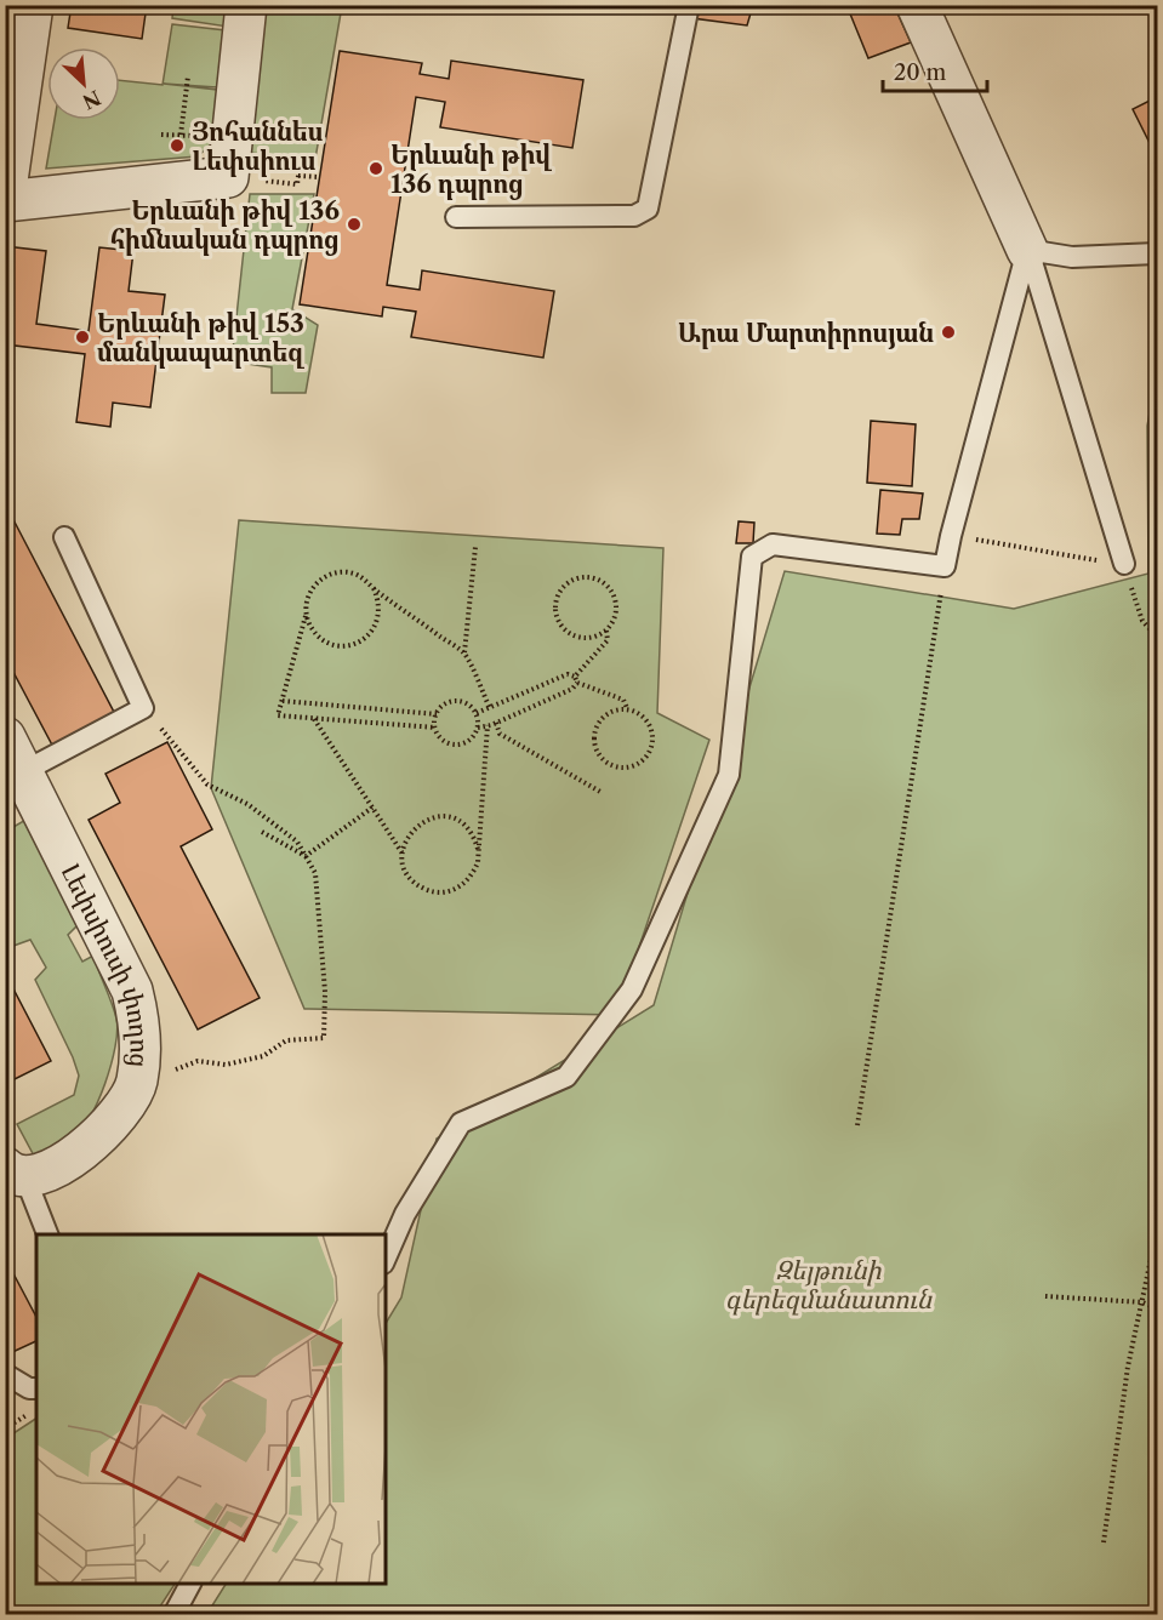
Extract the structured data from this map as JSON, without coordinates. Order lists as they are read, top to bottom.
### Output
{
  "streets": {
    "street": ["Լեփսիուսի փողոց"]
  },
  "parks": ["Զեյթունի գերեզմանատուն"],
  "places": [
    "Յոհաննես Լեփսիուս",
    "Երևանի թիվ 136 դպրոց",
    "Երևանի թիվ 136 հիմնական դպրոց",
    "Արա Մարտիրոսյան",
    "Երևանի թիվ 153 մանկապարտեզ"
  ],
  "scale_bar": "20 m",
  "north": "bottom right"
}
